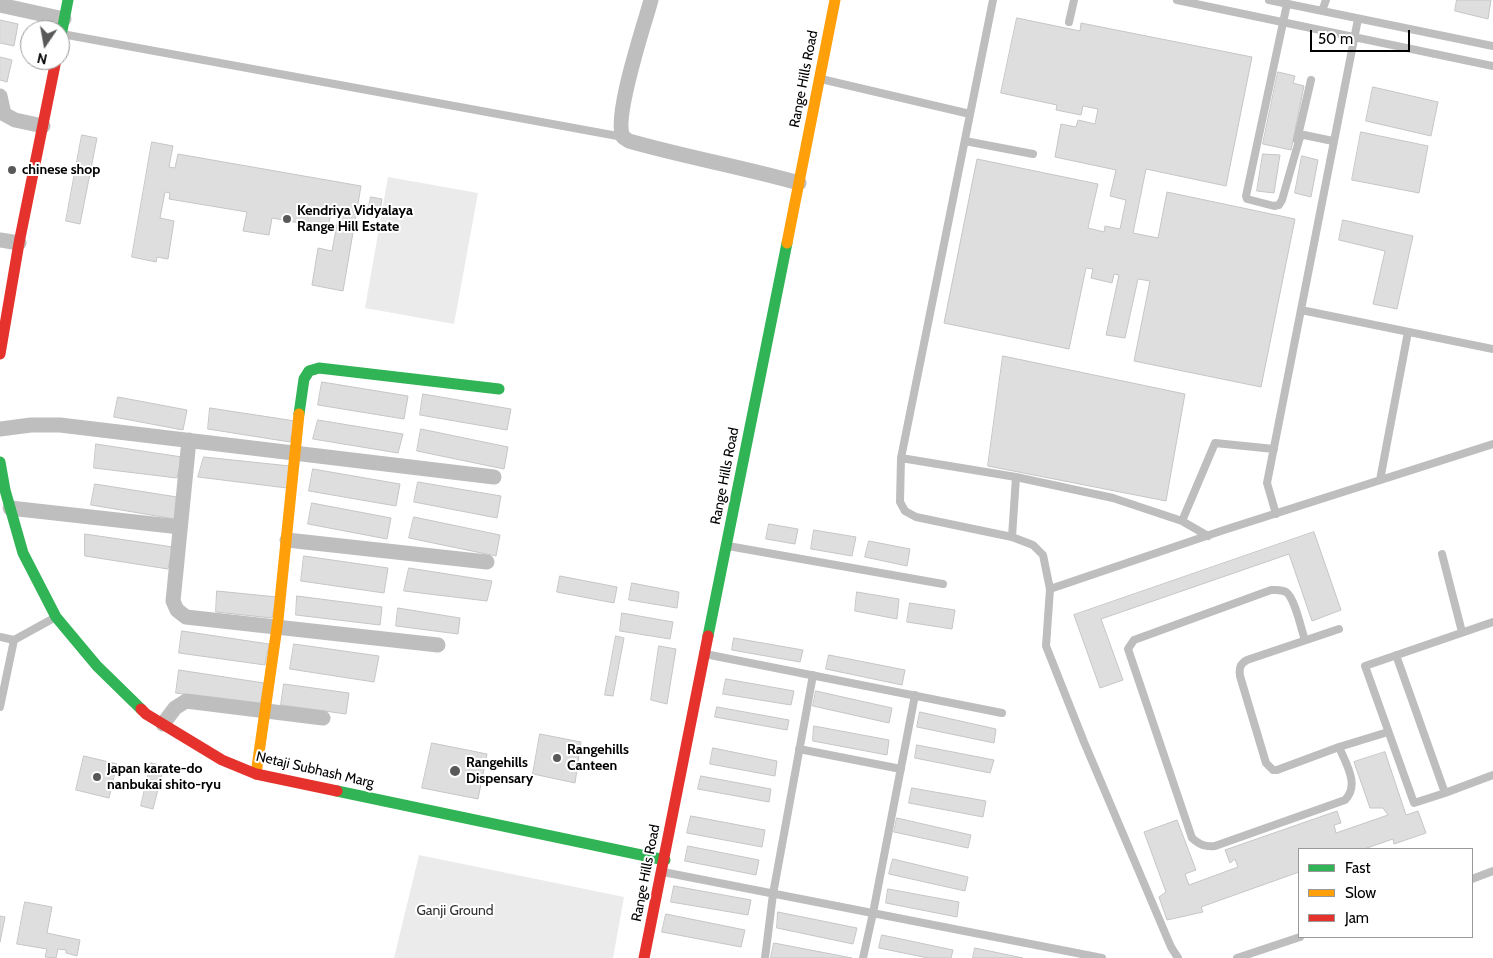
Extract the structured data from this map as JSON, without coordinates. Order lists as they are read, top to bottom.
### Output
{
  "streets": {
    "street": ["Range Hills Road", "Netaji Subhash Marg"]
  },
  "crossings": [
    ["Range Hills Road", "Netaji Subhash Marg"]
  ],
  "parks": ["Ganji Ground"],
  "places": [
    "chinese shop",
    "Kendriya Vidyalaya Range Hill Estate",
    "Rangehills Canteen",
    "Rangehills Dispensary",
    "Japan karate-do nanbukai shito-ryu"
  ],
  "legend": ["Fast", "Slow", "Jam"],
  "scale_bar": "50 m",
  "north": "bottom"
}
